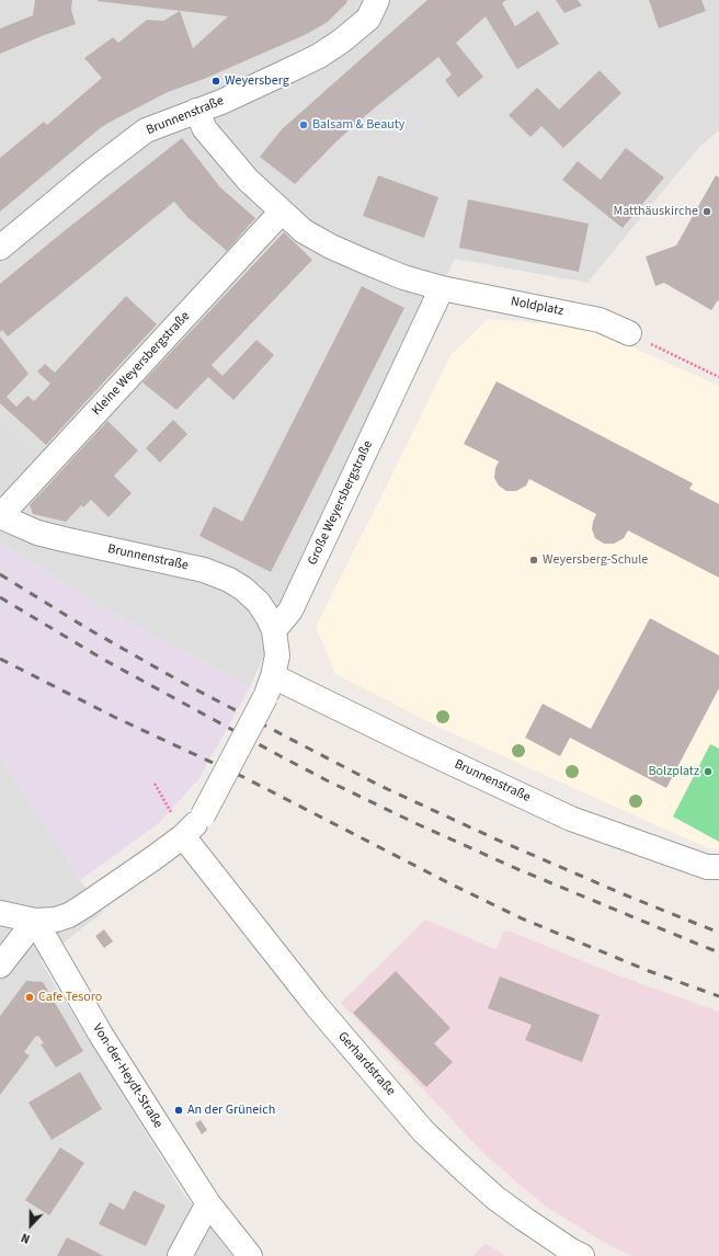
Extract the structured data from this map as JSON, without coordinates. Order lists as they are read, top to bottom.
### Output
{
  "streets": {
    "street": [
      "Brunnenstraße",
      "Noldplatz",
      "Kleine Weyersbergstraße",
      "Große Weyersbergstraße",
      "Gerhardstraße",
      "Von-der-Heydt-Straße"
    ]
  },
  "crossings": [
    ["Brunnenstraße", "Kleine Weyersbergstraße"],
    ["Brunnenstraße", "Große Weyersbergstraße"],
    ["Noldplatz", "Große Weyersbergstraße"]
  ],
  "places": [
    "Weyersberg",
    "Balsam & Beauty",
    "Matthäuskirche",
    "Weyersberg-Schule",
    "Bolzplatz",
    "Cafe Tesoro",
    "An der Grüneich"
  ],
  "north": "bottom"
}
